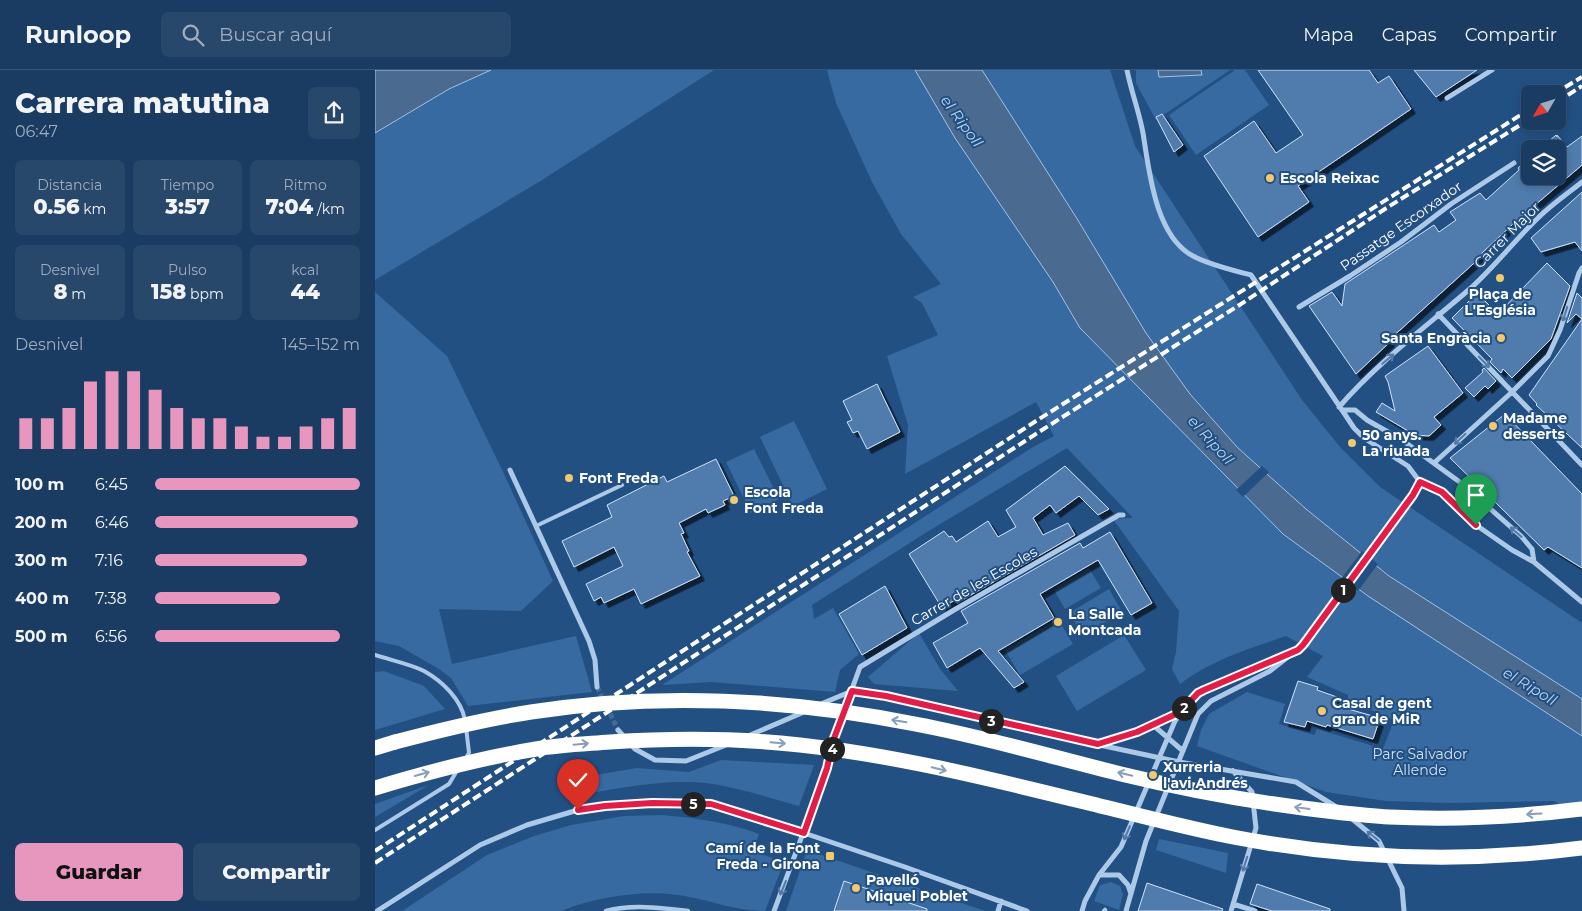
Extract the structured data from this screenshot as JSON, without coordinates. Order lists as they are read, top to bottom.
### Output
{
  "streets": {
    "street": ["Passatge Escorxador", "Carrer Major", "Carrer de les Escoles"]
  },
  "one_way": ["Carrer Major"],
  "water": ["el Ripoll"],
  "parks": ["Parc Salvador Allende"],
  "places": {
    "other": [
      "Escola Reixac",
      "Plaça de L'Església",
      "Santa Engràcia",
      "Madame desserts",
      "50 anys. La riuada",
      "Font Freda",
      "Escola Font Freda",
      "La Salle Montcada",
      "Casal de gent gran de MiR",
      "Xurreria l'avi Andrés",
      "Pavelló Miquel Poblet"
    ],
    "transit": ["Camí de la Font Freda - Girona"]
  },
  "north": "bottom left",
  "page": {
    "header": "Runloop",
    "search": "Buscar aquí",
    "nav": ["Mapa", "Capas", "Compartir"],
    "heading": ["Carrera matutina", "06:47"],
    "stats": [
      ["Distancia", "0.56 km"],
      ["Tiempo", "3:57"],
      ["Ritmo", "7:04 /km"],
      ["Desnivel", "8 m"],
      ["Pulso", "158 bpm"],
      ["kcal", "44"]
    ],
    "chart": ["Desnivel", "145–152 m"],
    "list": [
      {
        "name": "100 m",
        "note": "6:45"
      },
      {
        "name": "200 m",
        "note": "6:46"
      },
      {
        "name": "300 m",
        "note": "7:16"
      },
      {
        "name": "400 m",
        "note": "7:38"
      },
      {
        "name": "500 m",
        "note": "6:56"
      }
    ],
    "pins": [
      "1",
      "2",
      "3",
      "4",
      "5"
    ],
    "buttons": ["Guardar", "Compartir"]
  }
}
